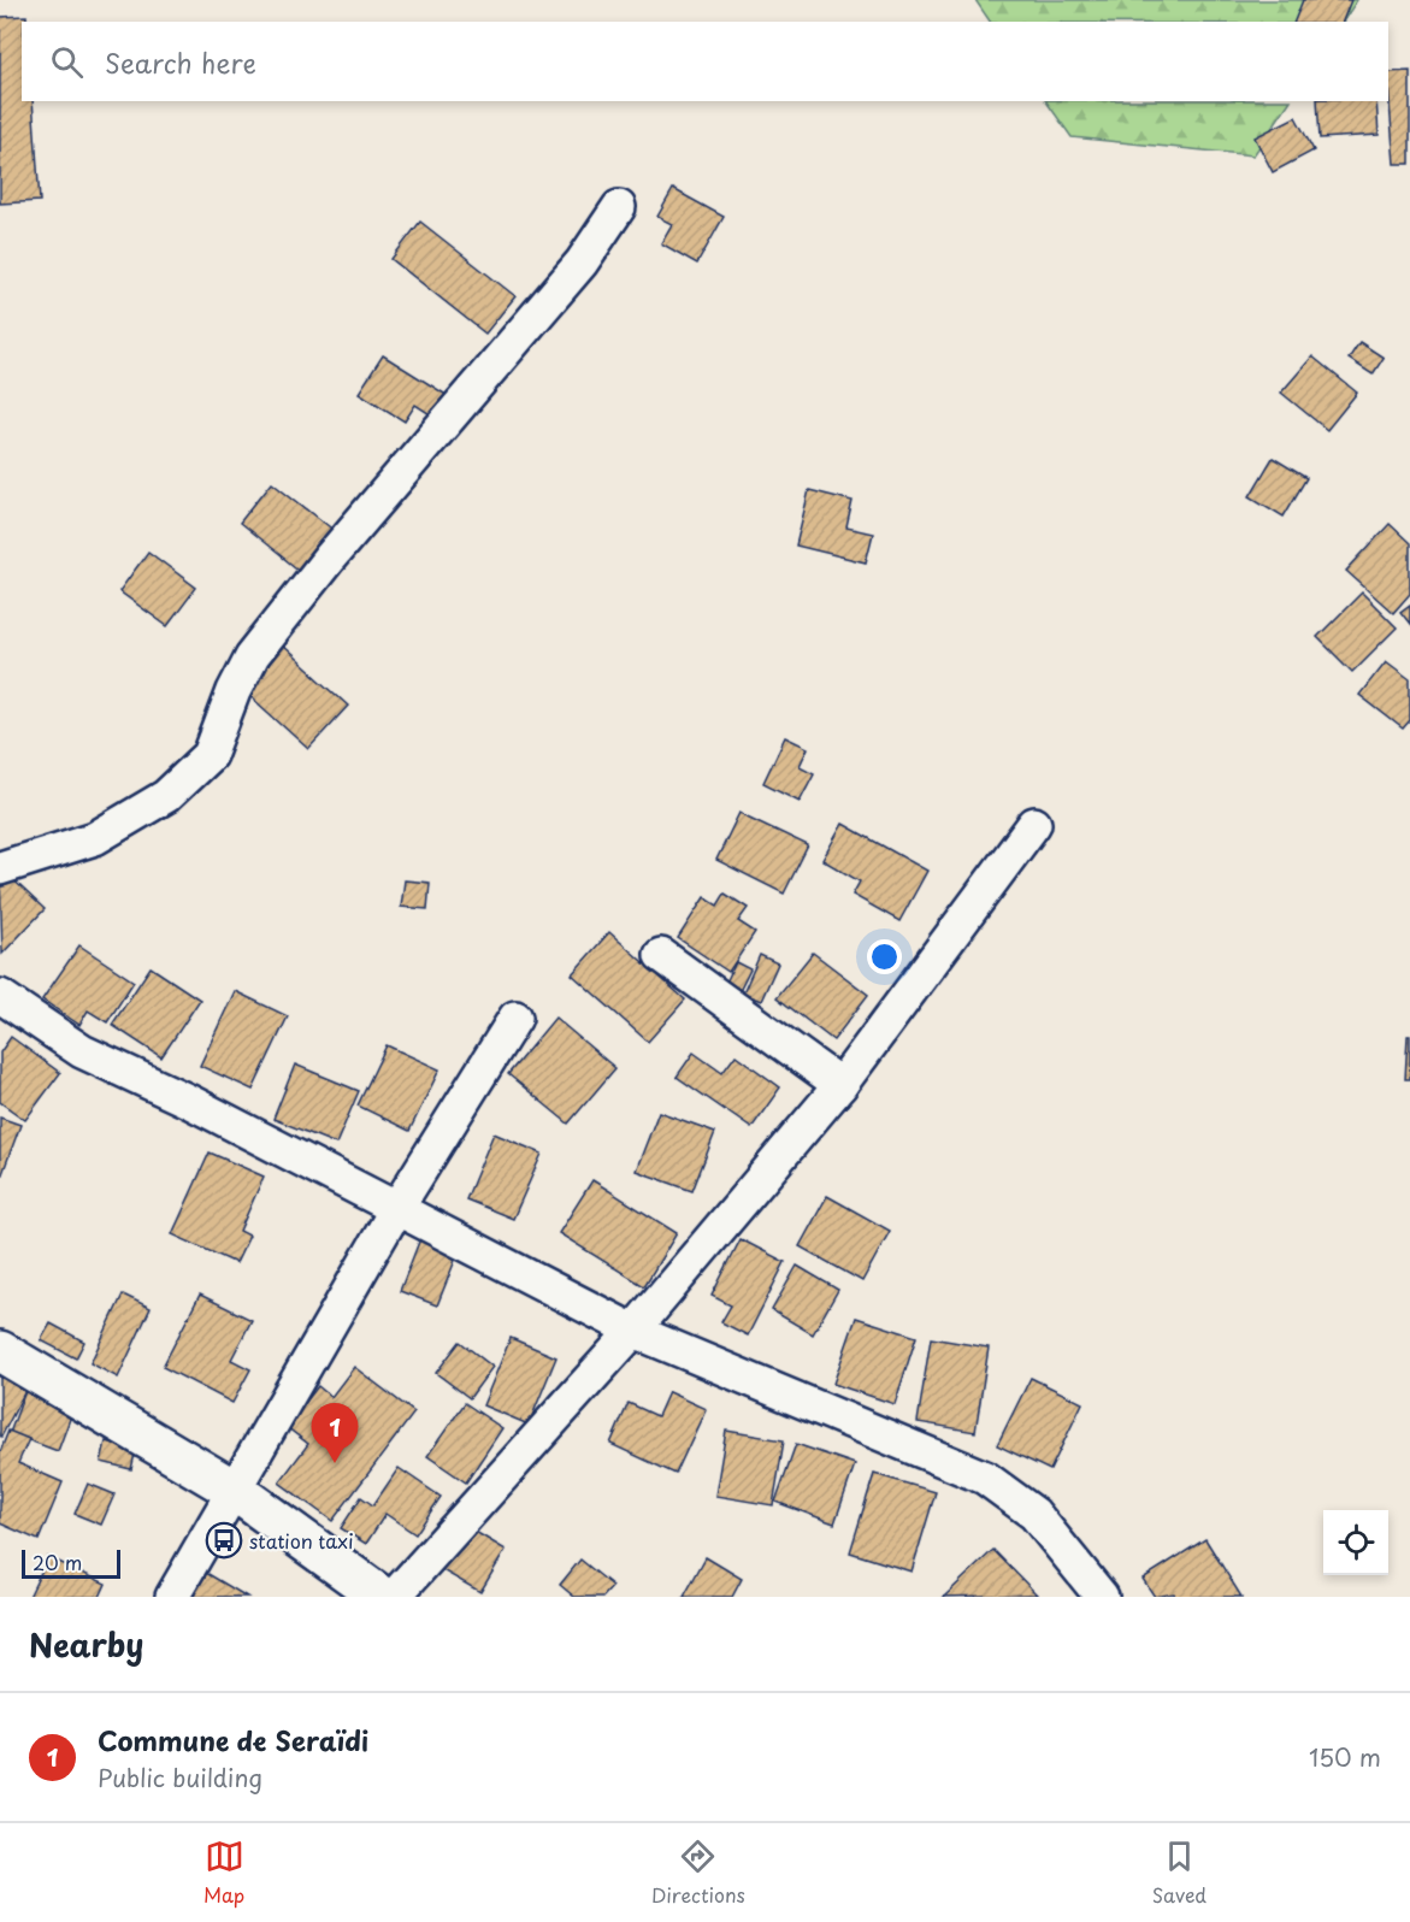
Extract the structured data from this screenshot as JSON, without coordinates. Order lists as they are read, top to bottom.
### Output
{
  "places": {
    "bus stop": ["station taxi"]
  },
  "scale_bar": "20 m",
  "page": {
    "search": "Search here",
    "pins": "1",
    "scale": "20 m",
    "heading": "Nearby",
    "list": [
      {
        "mark": "1",
        "name": "Commune de Seraïdi",
        "note": "Public building",
        "value": "150 m"
      }
    ],
    "nav": ["Map", "Directions", "Saved"]
  }
}
